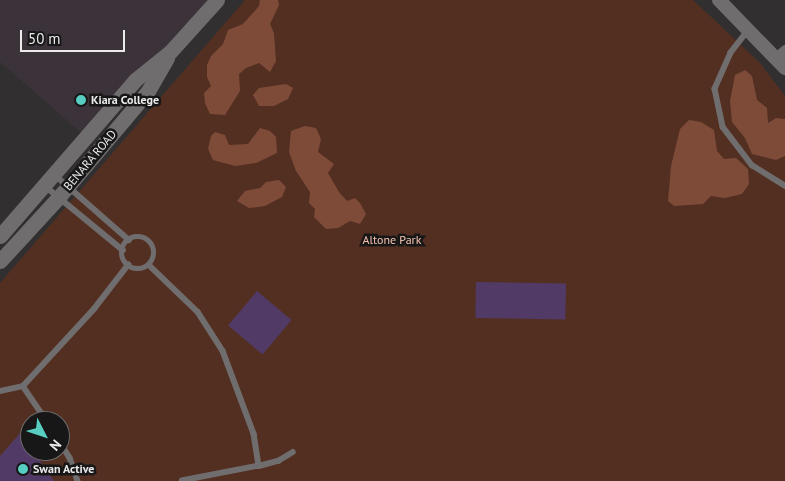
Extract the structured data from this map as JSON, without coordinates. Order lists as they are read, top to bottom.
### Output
{
  "streets": {
    "main road": ["BENARA ROAD"]
  },
  "parks": ["Altone Park"],
  "places": ["Kiara College", "Swan Active"],
  "scale_bar": "50 m",
  "north": "bottom right"
}
